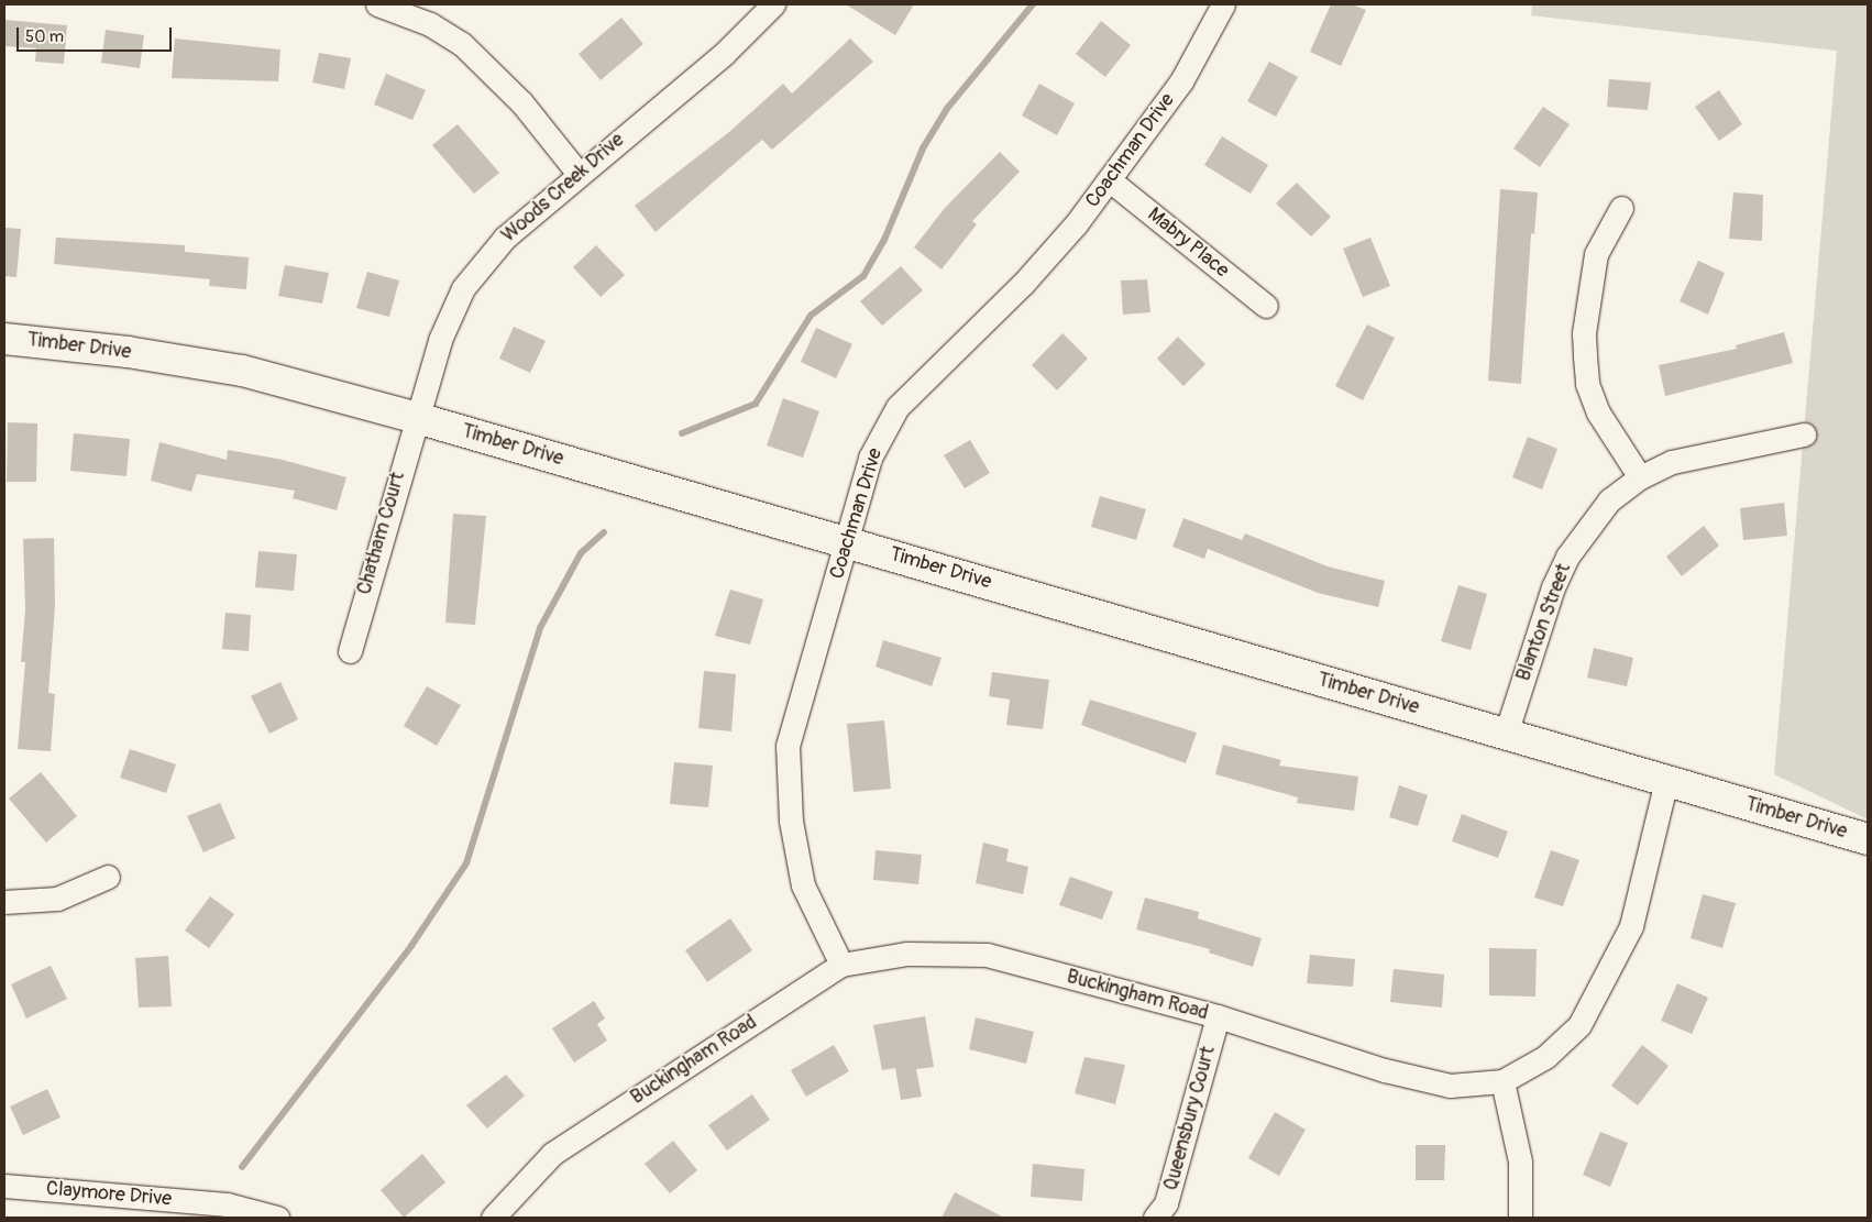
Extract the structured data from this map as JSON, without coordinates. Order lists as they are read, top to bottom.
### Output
{
  "streets": {
    "main road": ["Timber Drive"],
    "street": [
      "Coachman Drive",
      "Woods Creek Drive",
      "Mabry Place",
      "Chatham Court",
      "Blanton Street",
      "Buckingham Road",
      "Queensbury Court",
      "Claymore Drive"
    ]
  },
  "crossings": [
    ["Coachman Drive", "Mabry Place"],
    ["Coachman Drive", "Timber Drive"],
    ["Coachman Drive", "Buckingham Road"],
    ["Woods Creek Drive", "Timber Drive"],
    ["Woods Creek Drive", "Chatham Court"],
    ["Timber Drive", "Chatham Court"],
    ["Timber Drive", "Blanton Street"],
    ["Timber Drive", "Buckingham Road"],
    ["Buckingham Road", "Queensbury Court"]
  ],
  "scale_bar": "50 m"
}
